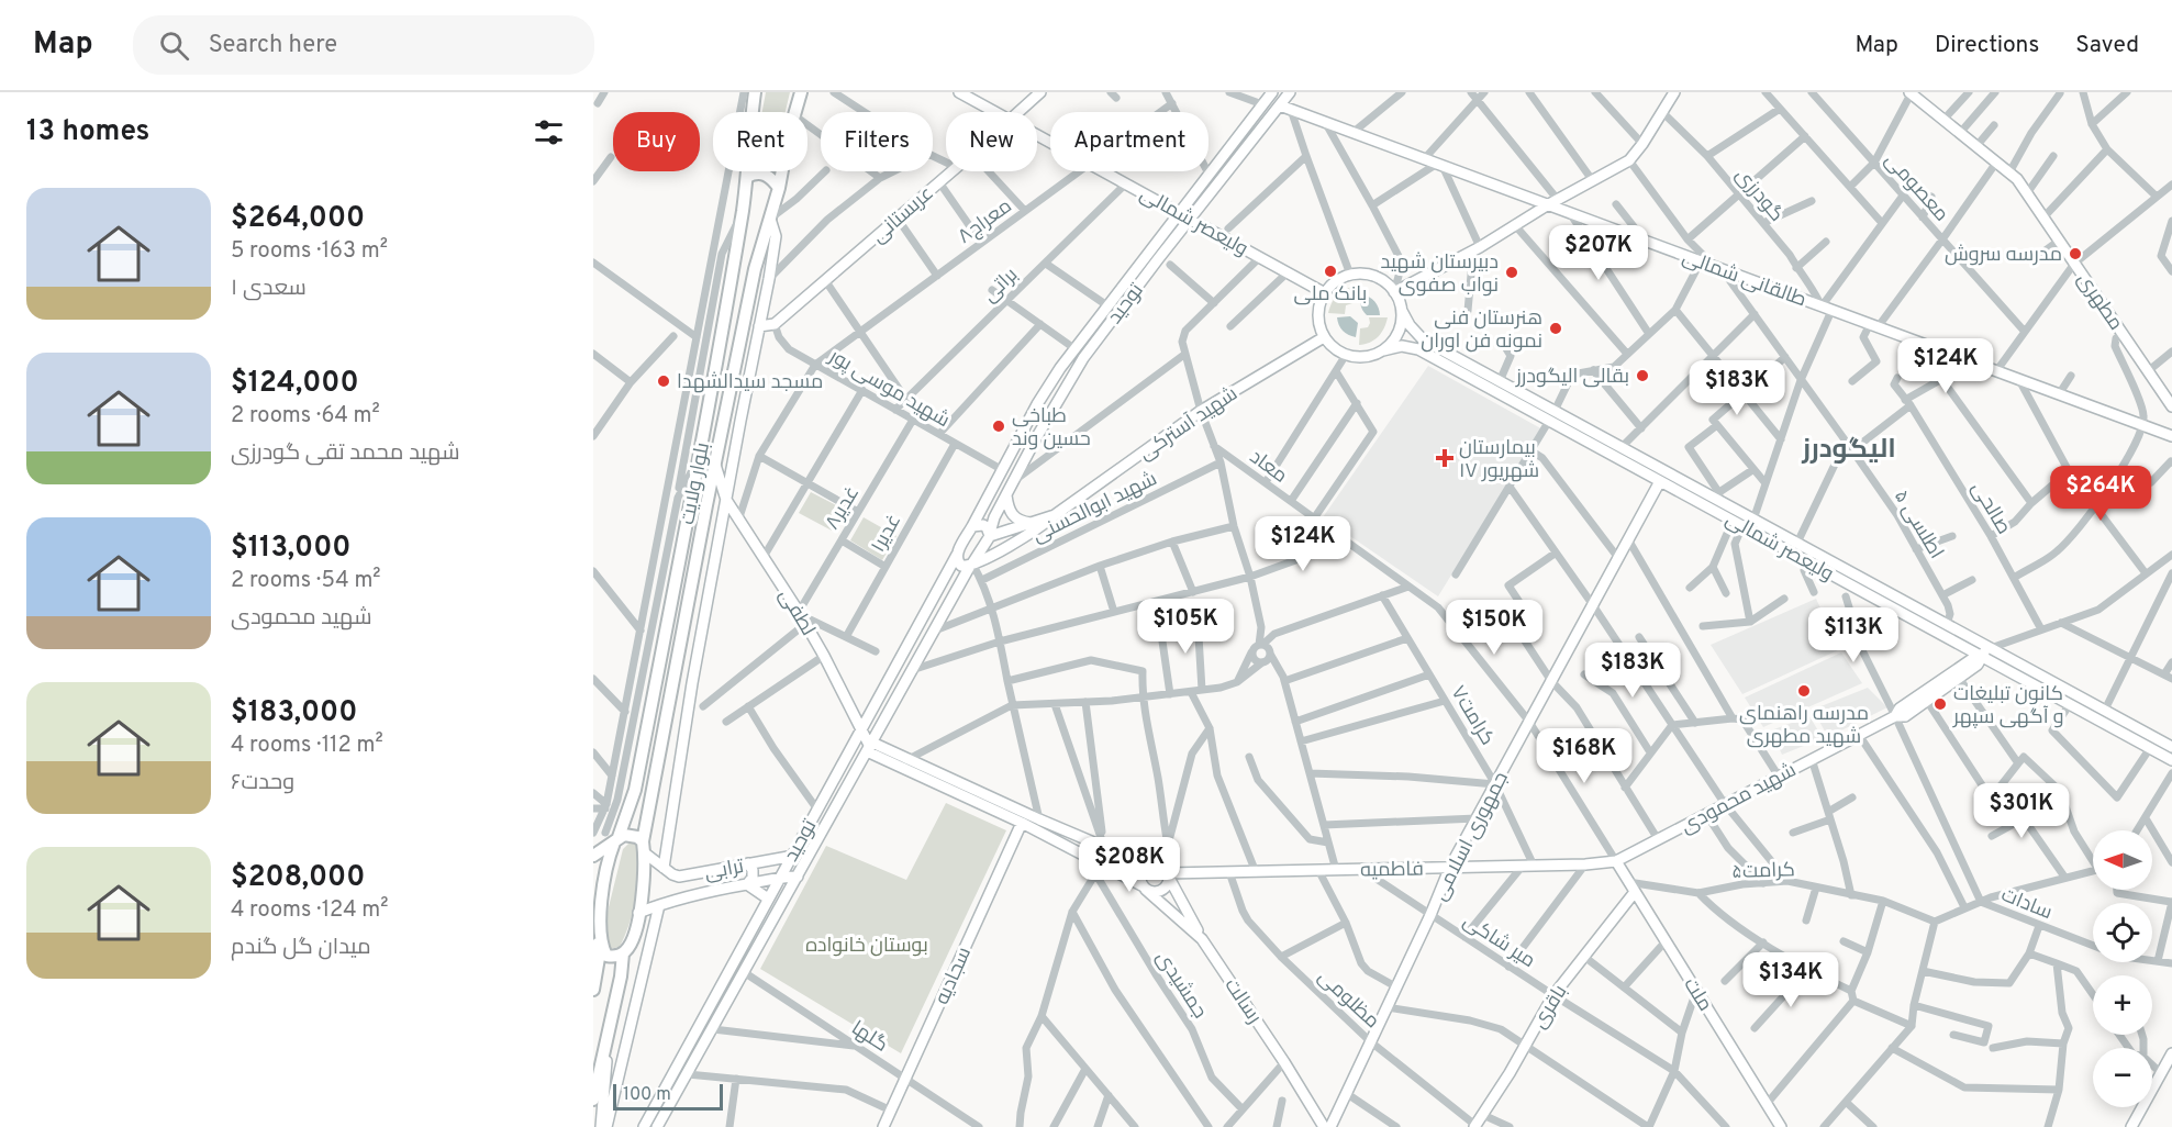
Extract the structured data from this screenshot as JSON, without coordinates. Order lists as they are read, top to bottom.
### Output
{
  "streets": {
    "main road": [
      "عربستانی",
      "ولیعصر شمالی",
      "طالقانی شمالی",
      "مطهری",
      "توحید",
      "شهید آسترکی",
      "بلوار ولایت",
      "لطفی",
      "شهید محمودی",
      "جمهوری اسلامی",
      "ترابی",
      "فاطمیه",
      "سجادیه",
      "ملت",
      "رسالت",
      "باقری"
    ],
    "street": [
      "معصومی",
      "گودرزی",
      "معراج۸",
      "براتی",
      "شهید موسی پور",
      "معاد",
      "شهید ابوالحسنی",
      "غدیر۸",
      "صالحی",
      "اطلسی ۵",
      "غدیر۱",
      "کرامت۷",
      "کرامت۵",
      "سادات",
      "میر شاکی",
      "جمشیدی",
      "مظلومی",
      "گلها"
    ]
  },
  "crossings": [
    ["گودرزی", "طالقانی شمالی"],
    ["عربستانی", "شهید موسی پور"],
    ["معراج۸", "شهید موسی پور"],
    ["ولیعصر شمالی", "براتی"],
    ["ولیعصر شمالی", "توحید"],
    ["ولیعصر شمالی", "شهید آسترکی"],
    ["ولیعصر شمالی", "اطلسی ۵"],
    ["ولیعصر شمالی", "شهید محمودی"],
    ["ولیعصر شمالی", "جمهوری اسلامی"],
    ["طالقانی شمالی", "توحید"],
    ["طالقانی شمالی", "اطلسی ۵"],
    ["براتی", "شهید موسی پور"],
    ["توحید", "شهید موسی پور"],
    ["توحید", "شهید آسترکی"],
    ["توحید", "لطفی"],
    ["توحید", "ترابی"],
    ["توحید", "رسالت"],
    ["توحید", "گلها"],
    ["شهید موسی پور", "غدیر۸"],
    ["شهید موسی پور", "غدیر۱"],
    ["معاد", "شهید محمودی"],
    ["معاد", "جمهوری اسلامی"],
    ["معاد", "فاطمیه"],
    ["معاد", "ملت"],
    ["بلوار ولایت", "ترابی"],
    ["غدیر۸", "لطفی"],
    ["لطفی", "رسالت"],
    ["کرامت۷", "جمهوری اسلامی"],
    ["کرامت۷", "فاطمیه"],
    ["شهید محمودی", "فاطمیه"],
    ["شهید محمودی", "سادات"],
    ["شهید محمودی", "ملت"],
    ["جمهوری اسلامی", "فاطمیه"],
    ["جمهوری اسلامی", "میر شاکی"],
    ["جمهوری اسلامی", "مظلومی"],
    ["فاطمیه", "میر شاکی"],
    ["فاطمیه", "ملت"],
    ["فاطمیه", "مظلومی"],
    ["فاطمیه", "رسالت"],
    ["کرامت۵", "ملت"],
    ["میر شاکی", "باقری"],
    ["سجادیه", "رسالت"],
    ["سجادیه", "گلها"],
    ["جمشیدی", "رسالت"],
    ["ملت", "باقری"],
    ["مظلومی", "باقری"]
  ],
  "districts": ["الیگودرز"],
  "parks": ["بوستان خانواده"],
  "places": {
    "other": [
      "مدرسه سروش",
      "بانک ملی",
      "دبیرستان شهید نواب صفوی",
      "هنرستان فنی نمونه فن اوران",
      "بقالی الیگودرز",
      "مسجد سیدالشهدا",
      "طباخی حسین وند",
      "مدرسه راهنمای شهید مطهری",
      "کانون تبلیغات و آگهی سپهر"
    ],
    "health": ["بیمارستان ۱۷ شهریور"]
  },
  "scale_bar": "100 m",
  "north": "left",
  "page": {
    "header": "Map",
    "search": "Search here",
    "nav": ["Map", "Directions", "Saved"],
    "heading": "13 homes",
    "chip": [
      "Buy",
      "Rent",
      "Filters",
      "New",
      "Apartment"
    ],
    "list": [
      {
        "name": "$264,000",
        "note": "5 rooms · 163 m² · سعدی ۱"
      },
      {
        "name": "$124,000",
        "note": "2 rooms · 64 m² · شهید محمد تقی گودرزی"
      },
      {
        "name": "$113,000",
        "note": "2 rooms · 54 m² · شهید محمودی"
      },
      {
        "name": "$183,000",
        "note": "4 rooms · 112 m² · وحدت۶"
      },
      {
        "name": "$208,000",
        "note": "4 rooms · 124 m² · میدان گل گندم"
      }
    ],
    "price": [
      "$207K",
      "$124K",
      "$183K",
      "$264K",
      "$124K",
      "$105K",
      "$150K",
      "$113K",
      "$183K",
      "$168K",
      "$301K",
      "$208K",
      "$134K"
    ],
    "map_buttons": ["+", "−"],
    "scale": "100 m"
  }
}
